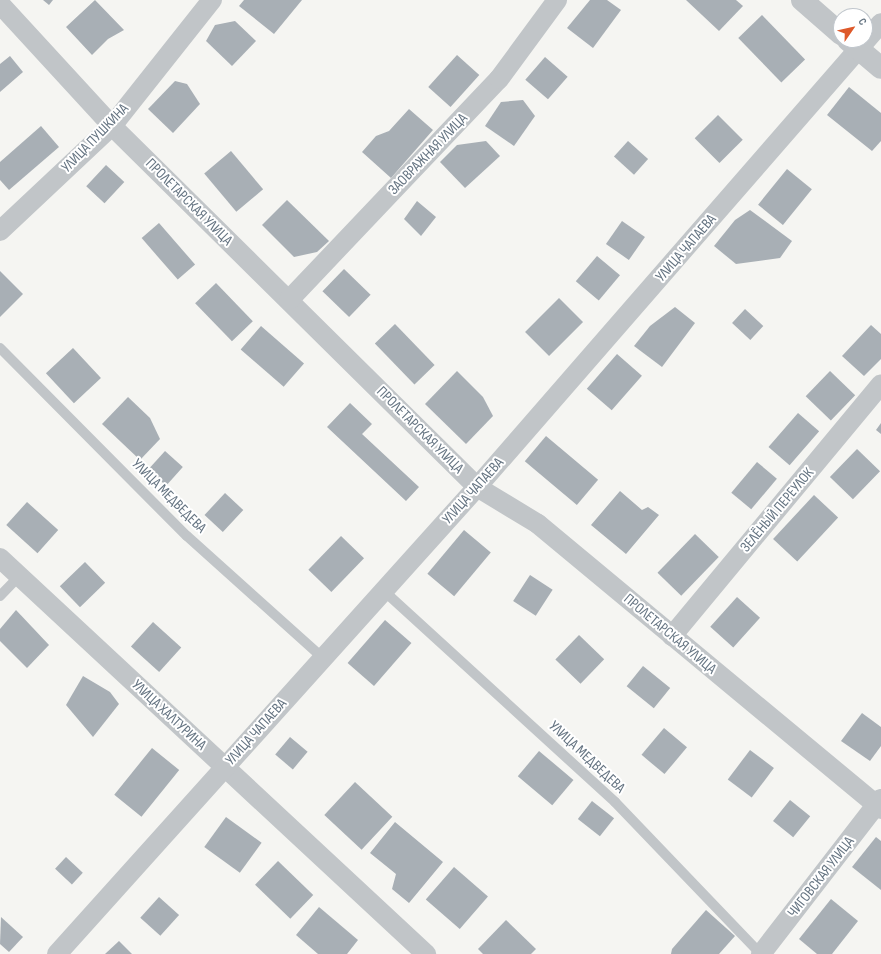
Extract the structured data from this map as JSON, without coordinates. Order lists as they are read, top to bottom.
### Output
{
  "streets": {
    "street": [
      "УЛИЦА ПУШКИНА",
      "ЗАОВРАЖНАЯ УЛИЦА",
      "ПРОЛЕТАРСКАЯ УЛИЦА",
      "УЛИЦА ЧАПАЕВА",
      "ЗЕЛЁНЫЙ ПЕРЕУЛОК",
      "УЛИЦА ХАЛТУРИНА",
      "ЧИГОВСКАЯ УЛИЦА"
    ],
    "lane": ["УЛИЦА МЕДВЕДЕВА"]
  },
  "crossings": [
    ["УЛИЦА ПУШКИНА", "ПРОЛЕТАРСКАЯ УЛИЦА"],
    ["ЗАОВРАЖНАЯ УЛИЦА", "ПРОЛЕТАРСКАЯ УЛИЦА"],
    ["ПРОЛЕТАРСКАЯ УЛИЦА", "УЛИЦА ЧАПАЕВА"],
    ["ПРОЛЕТАРСКАЯ УЛИЦА", "ЗЕЛЁНЫЙ ПЕРЕУЛОК"],
    ["ПРОЛЕТАРСКАЯ УЛИЦА", "ЧИГОВСКАЯ УЛИЦА"],
    ["УЛИЦА ЧАПАЕВА", "УЛИЦА МЕДВЕДЕВА"],
    ["УЛИЦА ЧАПАЕВА", "УЛИЦА ХАЛТУРИНА"],
    ["УЛИЦА МЕДВЕДЕВА", "ЧИГОВСКАЯ УЛИЦА"]
  ],
  "north": "top right"
}
